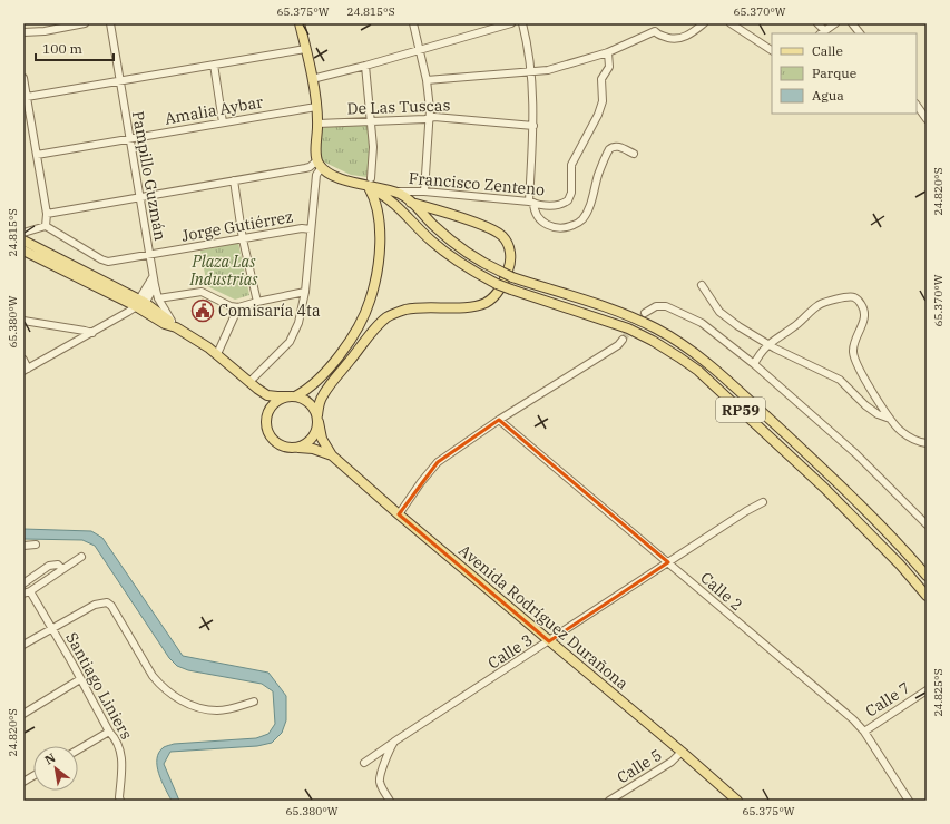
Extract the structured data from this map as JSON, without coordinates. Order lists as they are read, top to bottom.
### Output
{
  "streets": {
    "main road": ["RP59", "Avenida Rodríguez Durañona"],
    "street": [
      "De Las Tuscas",
      "Amalia Aybar",
      "Pampillo Guzmán",
      "Francisco Zenteno",
      "Jorge Gutiérrez",
      "Calle 2",
      "Calle 3",
      "Santiago Liniers",
      "Calle 7",
      "Calle 5"
    ]
  },
  "crossings": [
    ["Amalia Aybar", "Pampillo Guzmán"],
    ["Pampillo Guzmán", "Jorge Gutiérrez"],
    ["Calle 2", "Calle 3"],
    ["Calle 2", "Calle 7"],
    ["Avenida Rodríguez Durañona", "Calle 3"],
    ["Avenida Rodríguez Durañona", "Calle 5"]
  ],
  "parks": ["Plaza Las Industrias"],
  "places": {
    "public building": ["Comisaría 4ta"]
  },
  "legend": ["Calle", "Parque", "Agua"],
  "scale_bar": "100 m",
  "north": "top left",
  "coordinates": [
    "65.375°W",
    "24.815°S",
    "65.370°W",
    "24.820°S",
    "65.380°W",
    "24.825°S"
  ]
}
